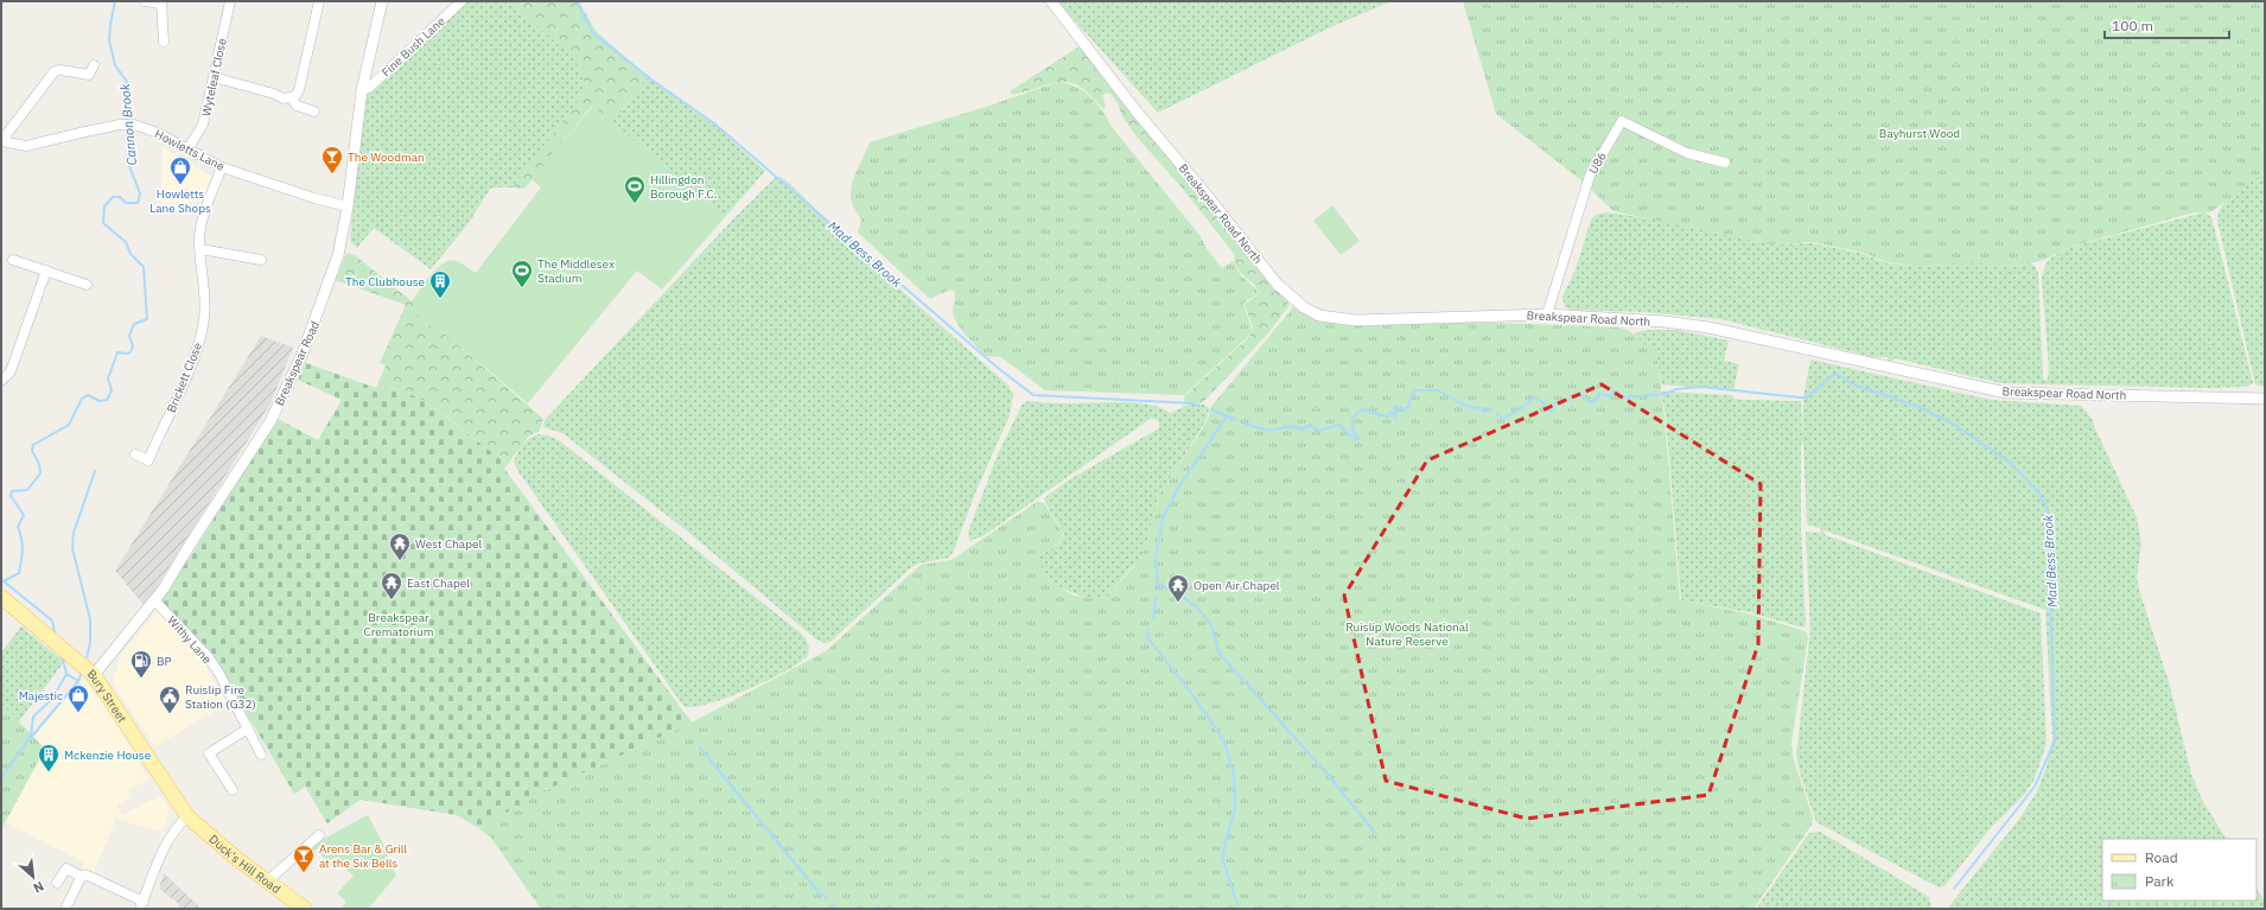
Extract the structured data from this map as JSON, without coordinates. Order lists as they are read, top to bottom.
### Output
{
  "streets": {
    "main road": ["Bury Street", "Duck's Hill Road"],
    "street": [
      "Fine Bush Lane",
      "Wyteleaf Close",
      "Howletts Lane",
      "U86",
      "Breakspear Road North",
      "Breakspear Road",
      "Brickett Close",
      "Withy Lane"
    ]
  },
  "crossings": [
    ["Fine Bush Lane", "Breakspear Road"],
    ["Wyteleaf Close", "Howletts Lane"],
    ["Howletts Lane", "Breakspear Road"],
    ["Howletts Lane", "Brickett Close"],
    ["U86", "Breakspear Road North"],
    ["Breakspear Road", "Withy Lane"],
    ["Breakspear Road", "Bury Street"],
    ["Bury Street", "Duck's Hill Road"]
  ],
  "water": ["Cannon Brook", "Mad Bess Brook"],
  "parks": ["Bayhurst Wood", "Breakspear Crematorium", "Ruislip Woods National Nature Reserve"],
  "places": {
    "bar": ["The Woodman", "Arens Bar & Grill at the Six Bells"],
    "shop": ["Howletts Lane Shops", "Majestic"],
    "sports": ["Hillingdon Borough F.C.", "The Middlesex Stadium"],
    "building": ["The Clubhouse", "Mckenzie House"],
    "temple": ["West Chapel", "East Chapel", "Open Air Chapel"],
    "fuel station": ["BP"],
    "public building": ["Ruislip Fire Station (G32)"]
  },
  "legend": ["Road", "Park"],
  "scale_bar": "100 m",
  "north": "bottom right"
}
